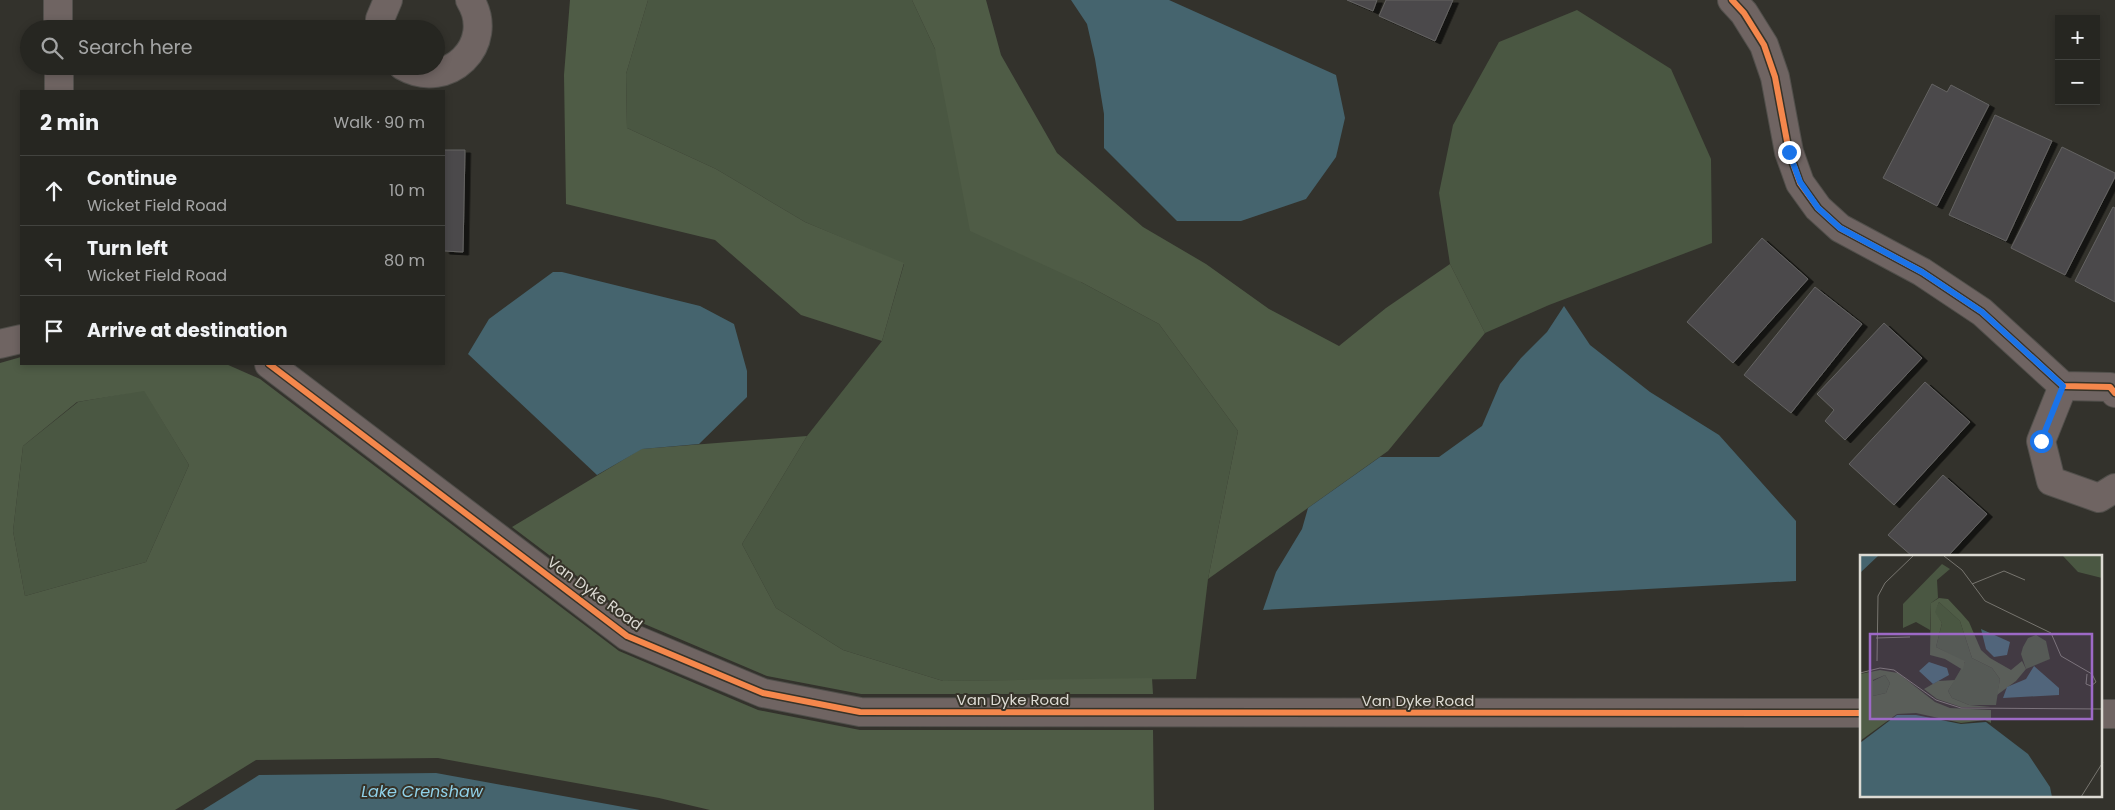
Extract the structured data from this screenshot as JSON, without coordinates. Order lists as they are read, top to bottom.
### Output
{
  "streets": {
    "street": ["Van Dyke Road"]
  },
  "water": ["Lake Crenshaw"],
  "page": {
    "map_buttons": ["+", "−"],
    "search": "Search here",
    "heading": ["2 min", "Walk · 90 m"],
    "list": [
      ["Continue", "Wicket Field Road", "10 m"],
      ["Turn left", "Wicket Field Road", "80 m"],
      "Arrive at destination"
    ]
  }
}
